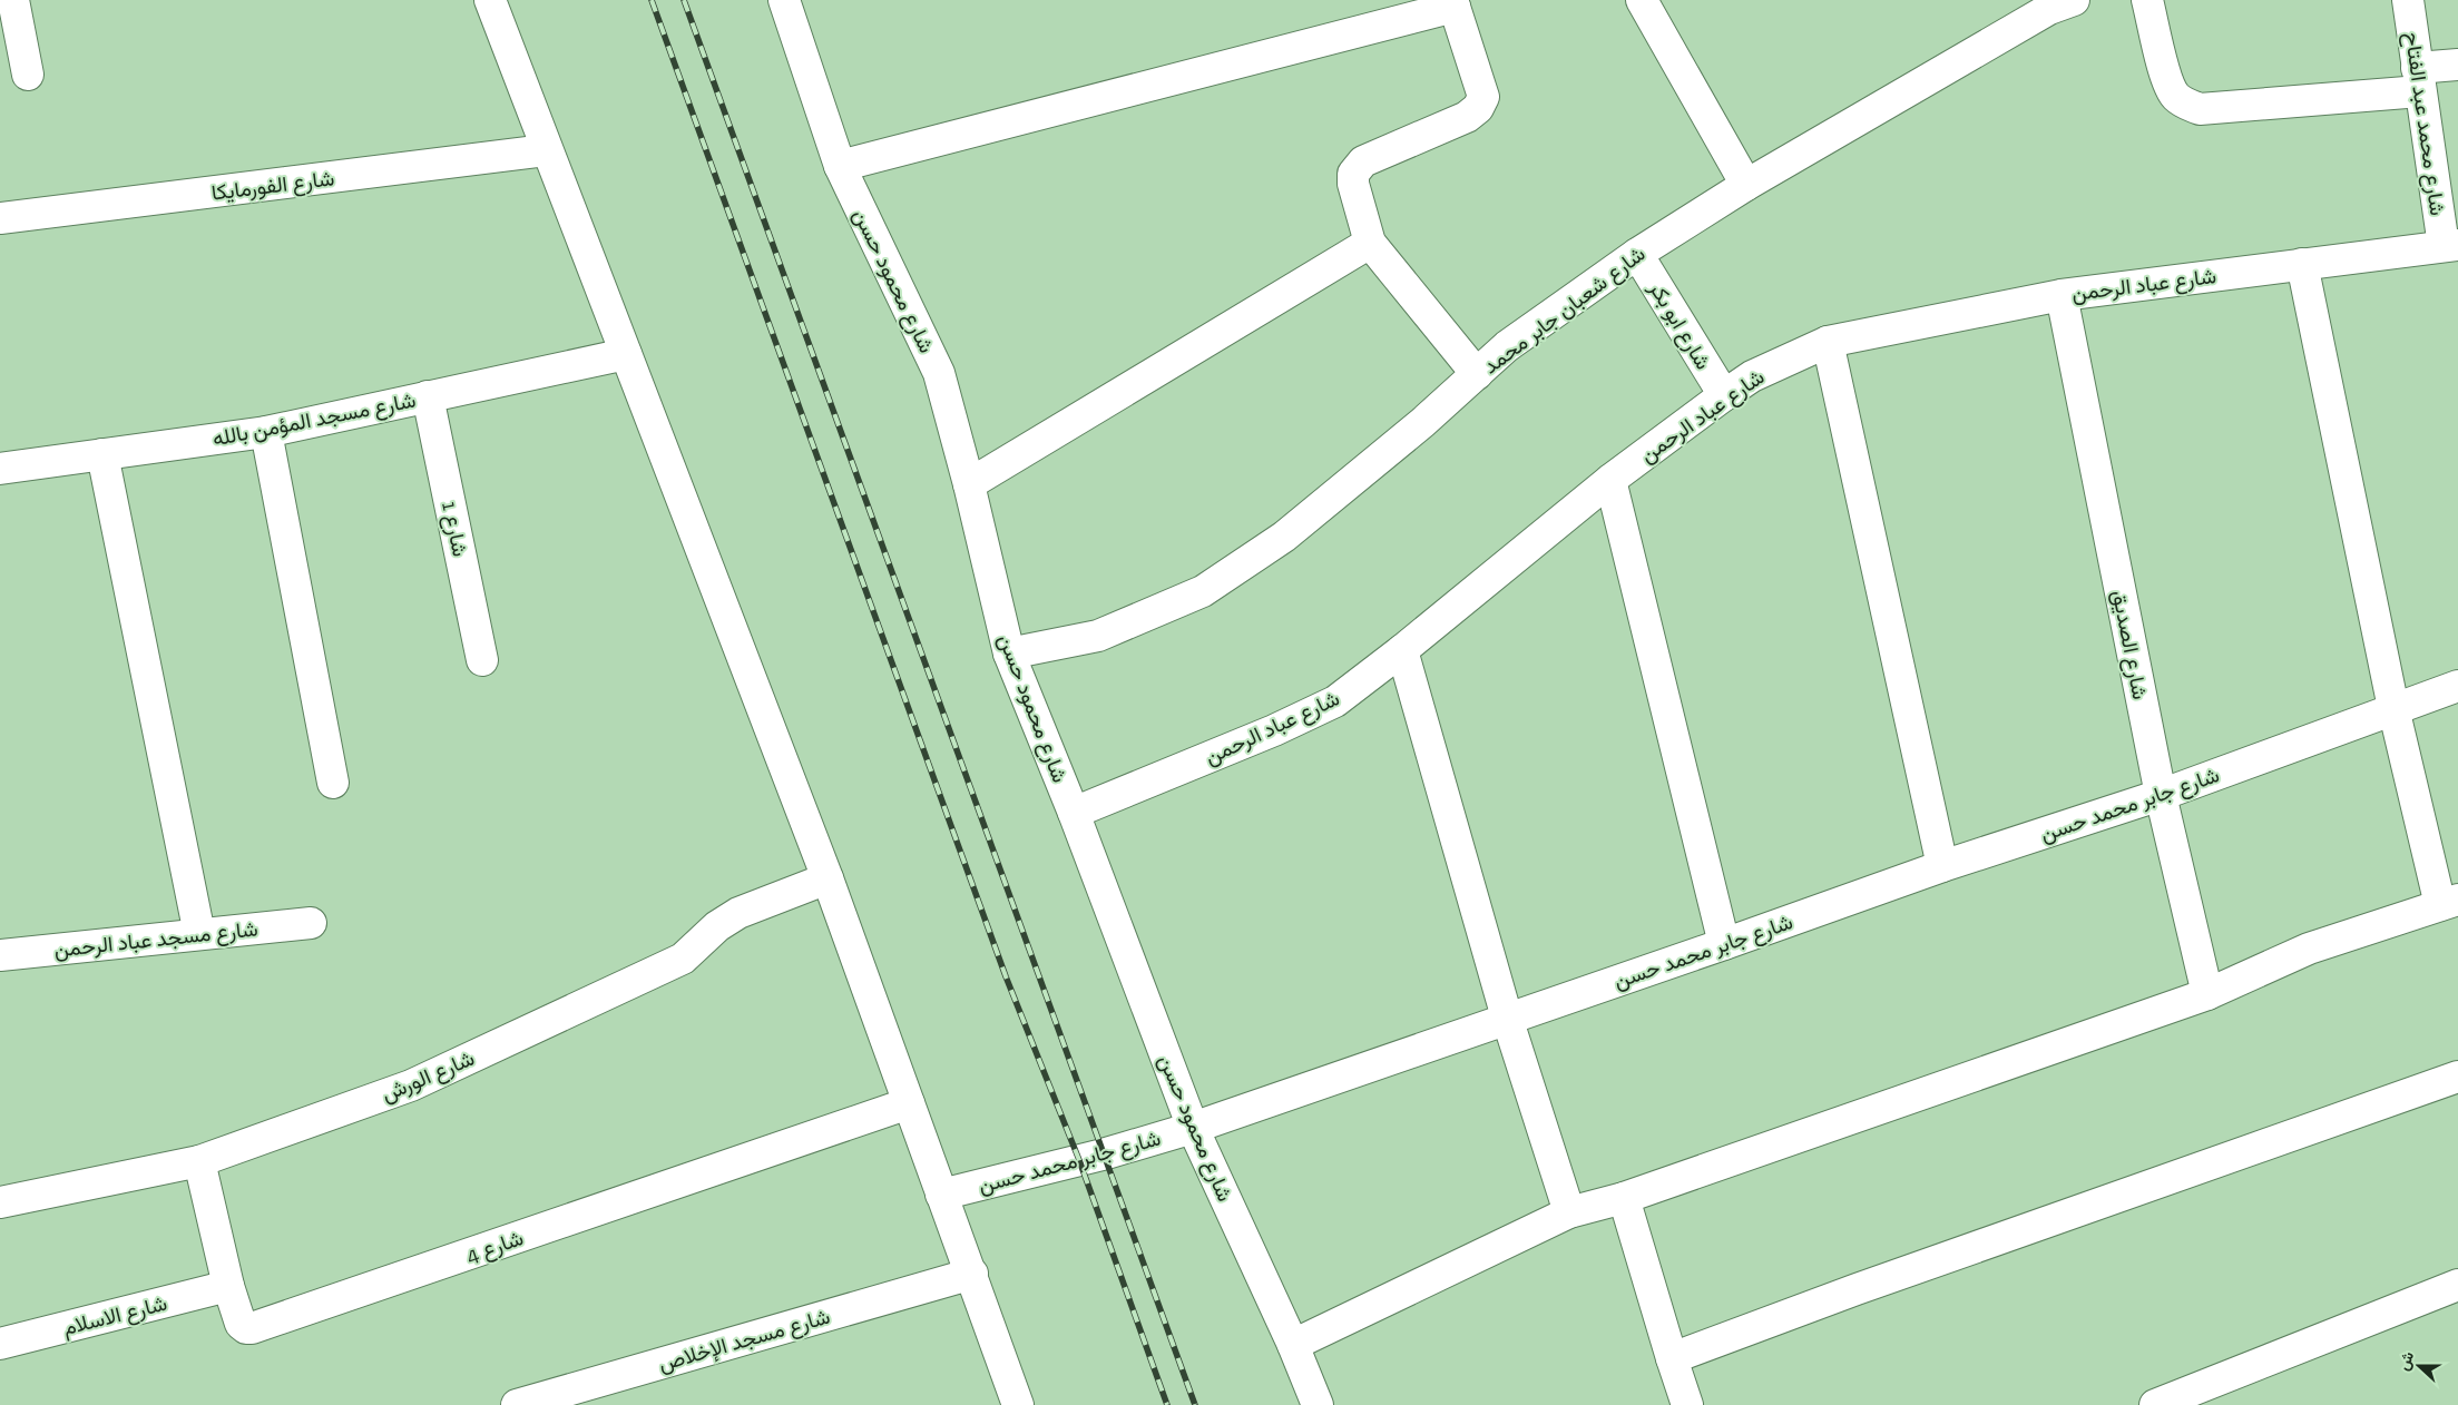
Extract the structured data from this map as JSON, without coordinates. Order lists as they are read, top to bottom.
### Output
{
  "streets": {
    "street": [
      "شارع محمد عبد الفتاح",
      "شارع الفورمايكا",
      "شارع محمود حسن",
      "شارع عباد الرحمن",
      "شارع شعبان جابر محمد",
      "شارع ابو بكر",
      "شارع مسجد المؤمن بالله",
      "شارع 1",
      "شارع الصديق",
      "شارع جابر محمد حسن",
      "شارع مسجد عباد الرحمن",
      "شارع الورش",
      "شارع 4",
      "شارع الاسلام",
      "شارع مسجد الإخلاص"
    ]
  },
  "crossings": [
    ["شارع محمد عبد الفتاح", "شارع عباد الرحمن"],
    ["شارع محمود حسن", "شارع عباد الرحمن"],
    ["شارع محمود حسن", "شارع شعبان جابر محمد"],
    ["شارع محمود حسن", "شارع جابر محمد حسن"],
    ["شارع عباد الرحمن", "شارع ابو بكر"],
    ["شارع عباد الرحمن", "شارع الصديق"],
    ["شارع شعبان جابر محمد", "شارع ابو بكر"],
    ["شارع مسجد المؤمن بالله", "شارع 1"],
    ["شارع الصديق", "شارع جابر محمد حسن"],
    ["شارع الورش", "شارع 4"],
    ["شارع 4", "شارع الاسلام"]
  ],
  "north": "left"
}
